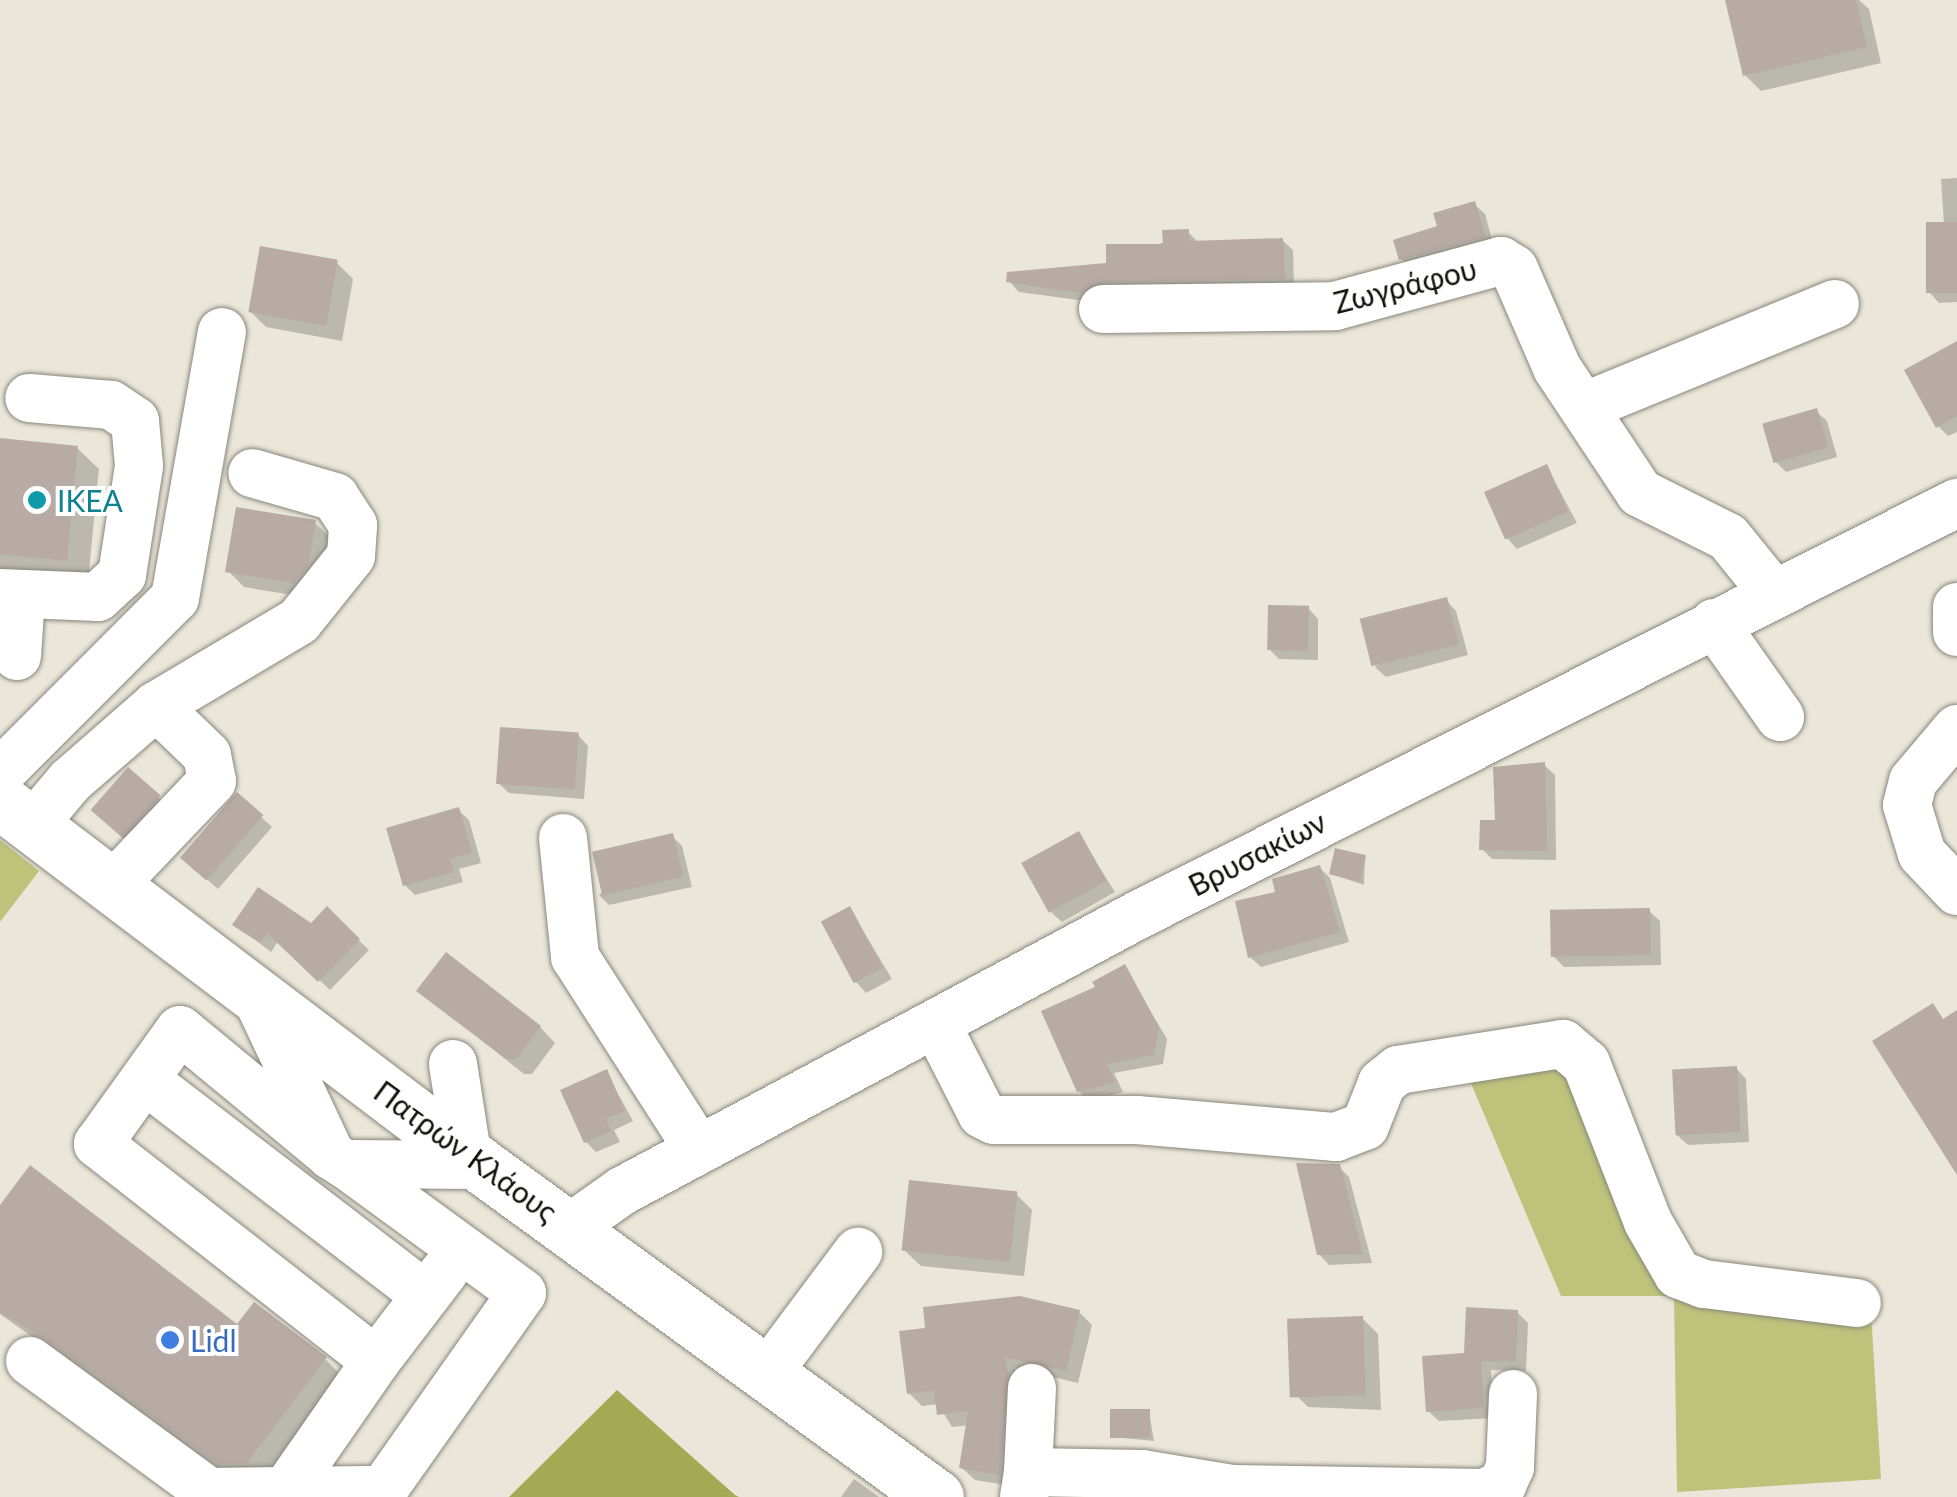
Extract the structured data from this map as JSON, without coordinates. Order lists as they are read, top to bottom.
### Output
{
  "streets": {
    "main road": ["Πατρών Κλάους"],
    "street": ["Ζωγράφου", "Βρυσακίων"]
  },
  "crossings": [
    ["Ζωγράφου", "Βρυσακίων"],
    ["Βρυσακίων", "Πατρών Κλάους"]
  ],
  "places": ["IKEA", "Lidl"]
}
